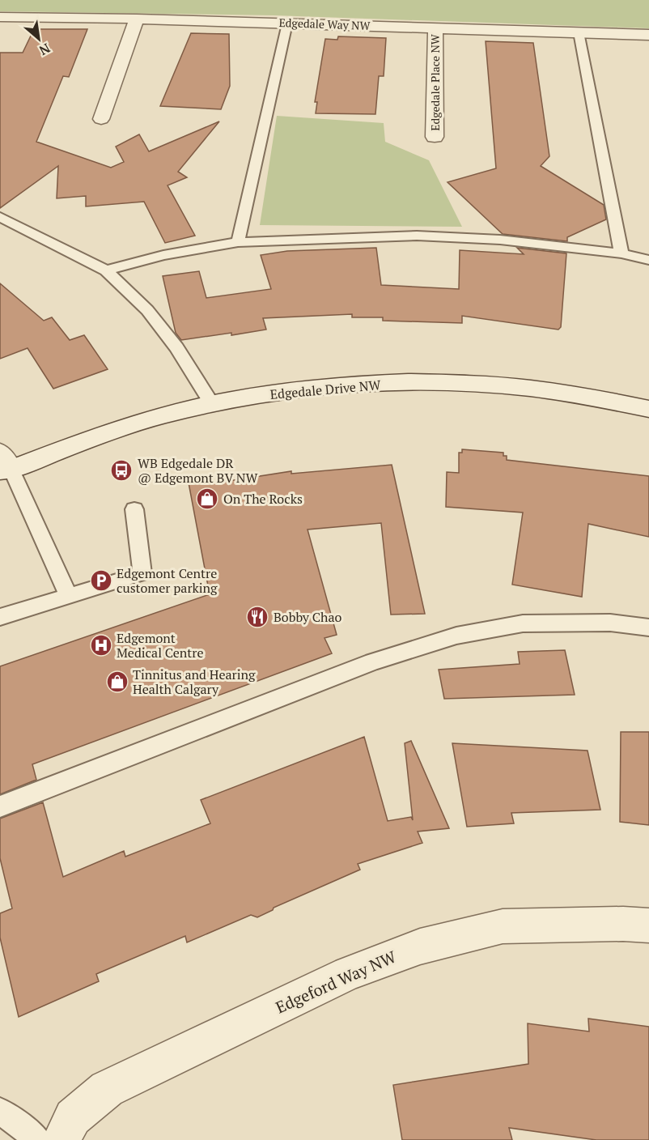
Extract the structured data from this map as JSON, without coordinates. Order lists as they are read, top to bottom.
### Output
{
  "streets": {
    "street": [
      "Edgedale Way NW",
      "Edgedale Place NW",
      "Edgedale Drive NW",
      "Edgeford Way NW"
    ]
  },
  "crossings": [
    ["Edgedale Way NW", "Edgedale Place NW"]
  ],
  "places": {
    "bus stop": ["WB Edgedale DR @ Edgemont BV NW"],
    "shop": ["On The Rocks", "Tinnitus and Hearing Health Calgary"],
    "parking": ["Edgemont Centre customer parking"],
    "restaurant": ["Bobby Chao"],
    "hospital": ["Edgemont Medical Centre"]
  },
  "north": "bottom right"
}
